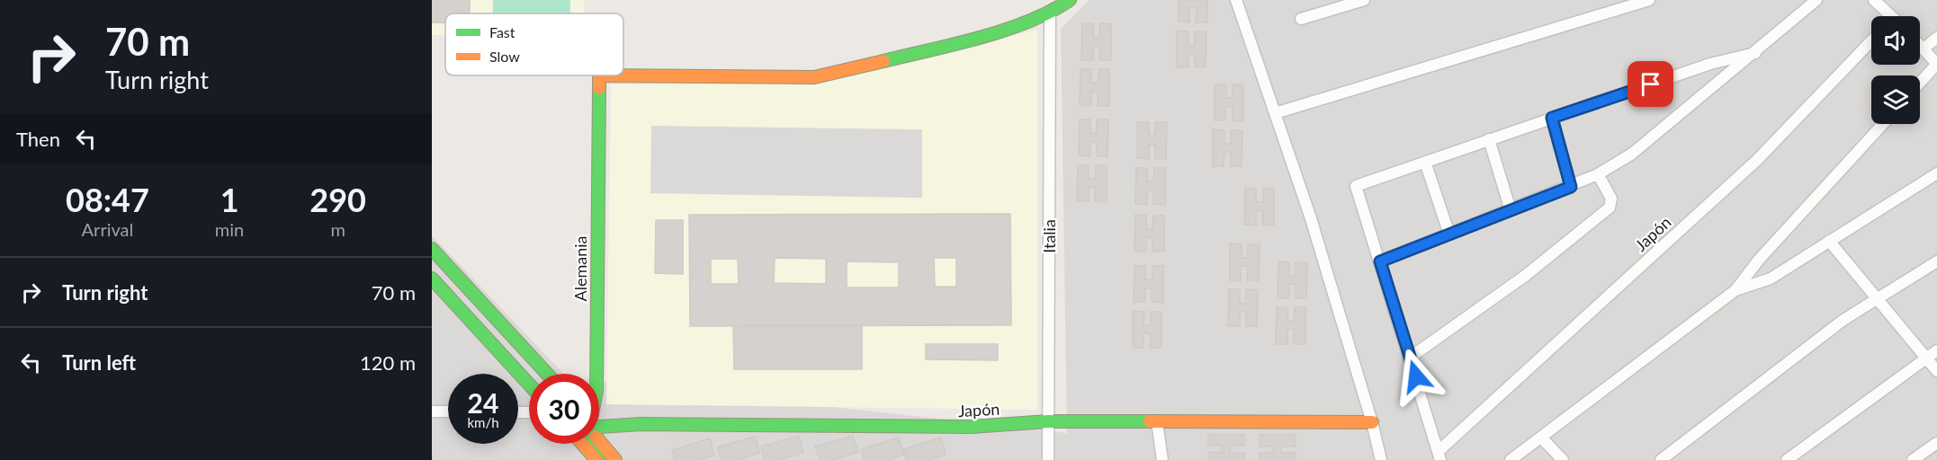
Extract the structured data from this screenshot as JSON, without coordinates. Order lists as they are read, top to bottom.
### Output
{
  "streets": {
    "street": ["Japón", "Italia", "Alemania"]
  },
  "crossings": [
    ["Japón", "Italia"],
    ["Italia", "Alemania"]
  ],
  "legend": ["Fast", "Slow"],
  "page": {
    "turn": ["70 m", "Turn right"],
    "then": "Then",
    "eta": [
      "08:47",
      "Arrival",
      "1",
      "min",
      "290",
      "m"
    ],
    "list": [
      {
        "name": "Turn right",
        "value": "70 m"
      },
      {
        "name": "Turn left",
        "value": "120 m"
      }
    ],
    "speed": "24 km/h",
    "limit": "30"
  }
}
